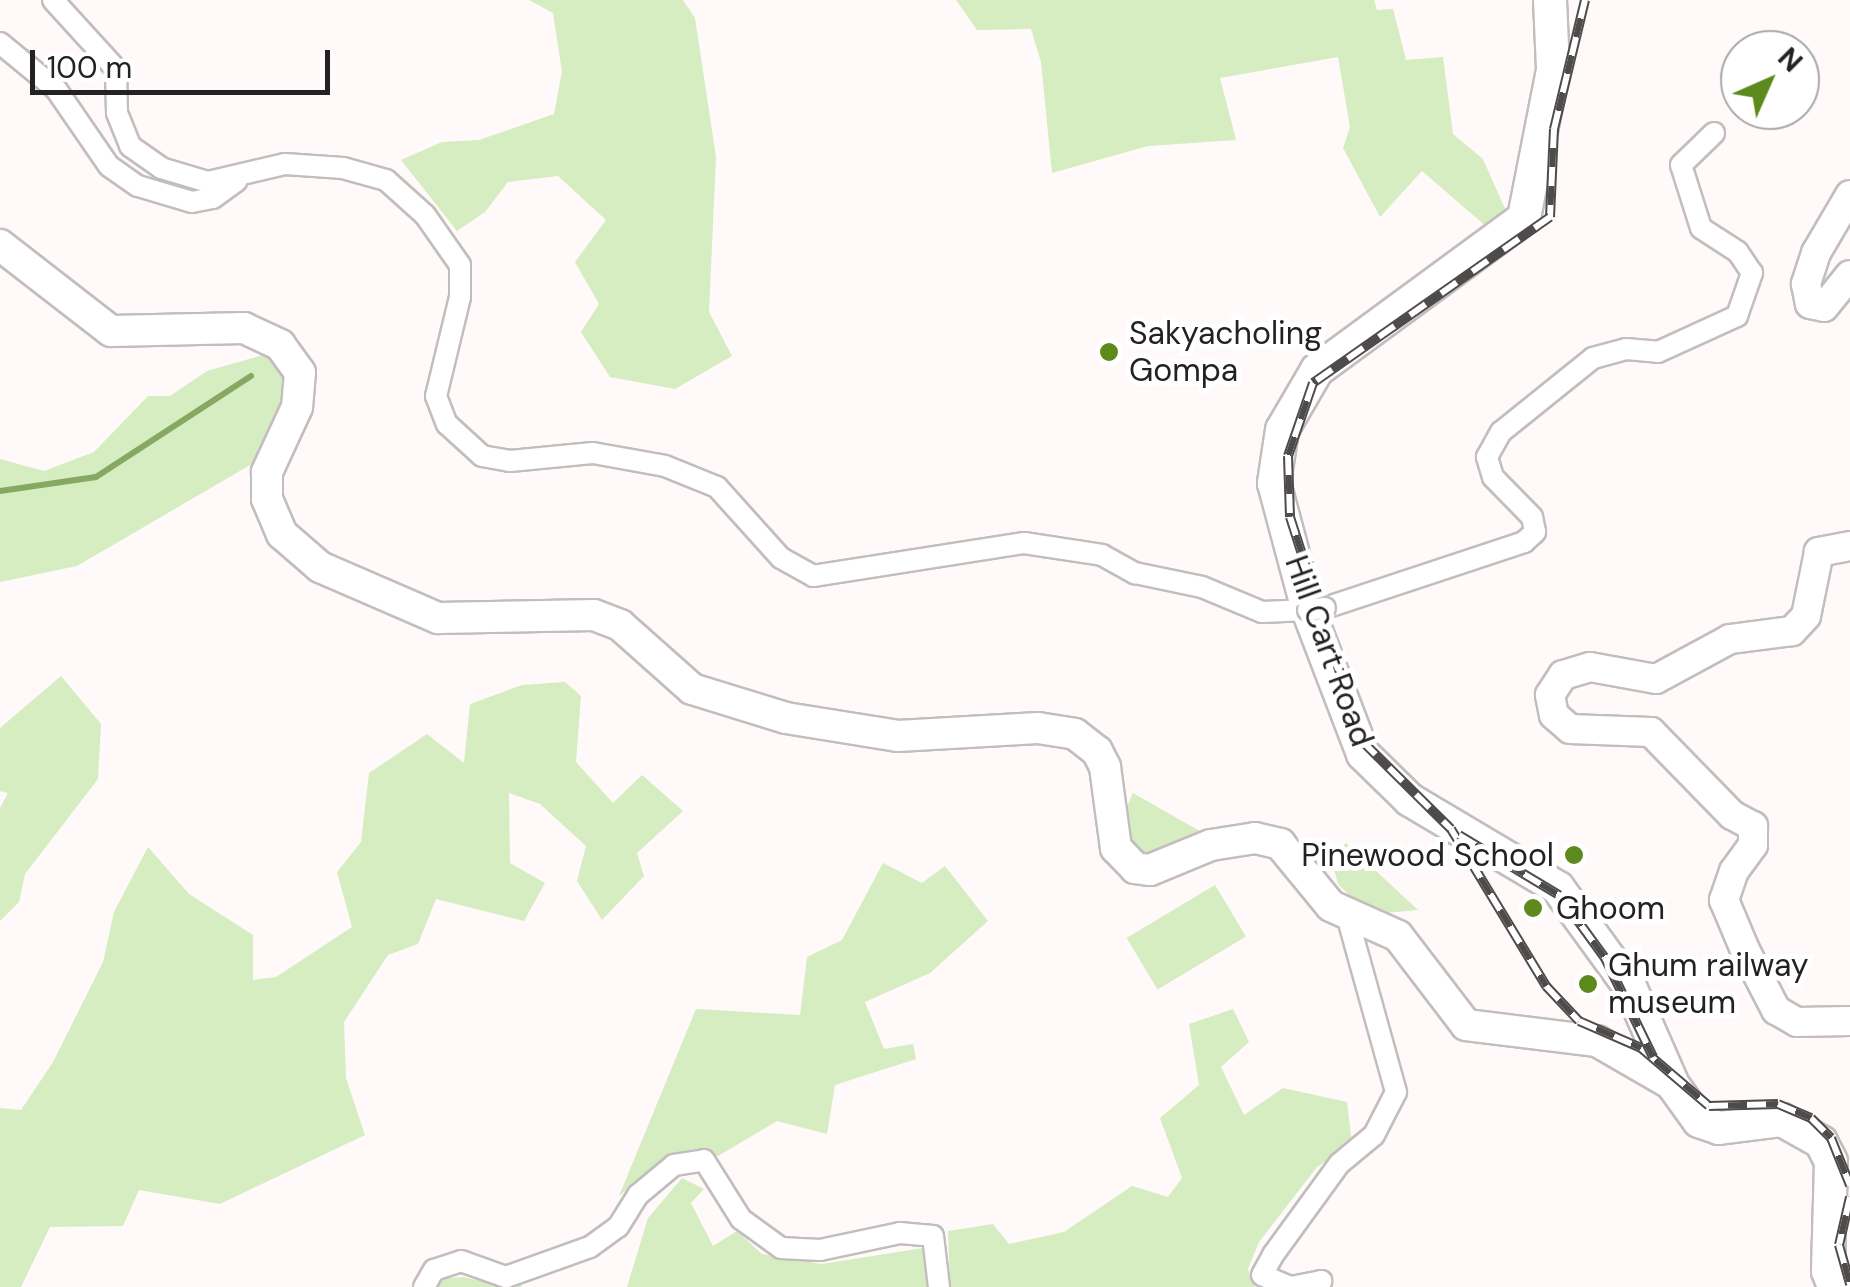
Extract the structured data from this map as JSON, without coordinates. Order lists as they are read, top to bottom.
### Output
{
  "streets": {
    "highway": ["Hill Cart Road"]
  },
  "places": [
    "Sakyacholing Gompa",
    "Pinewood School",
    "Ghoom",
    "Ghum railway museum"
  ],
  "scale_bar": "100 m",
  "north": "top right"
}
